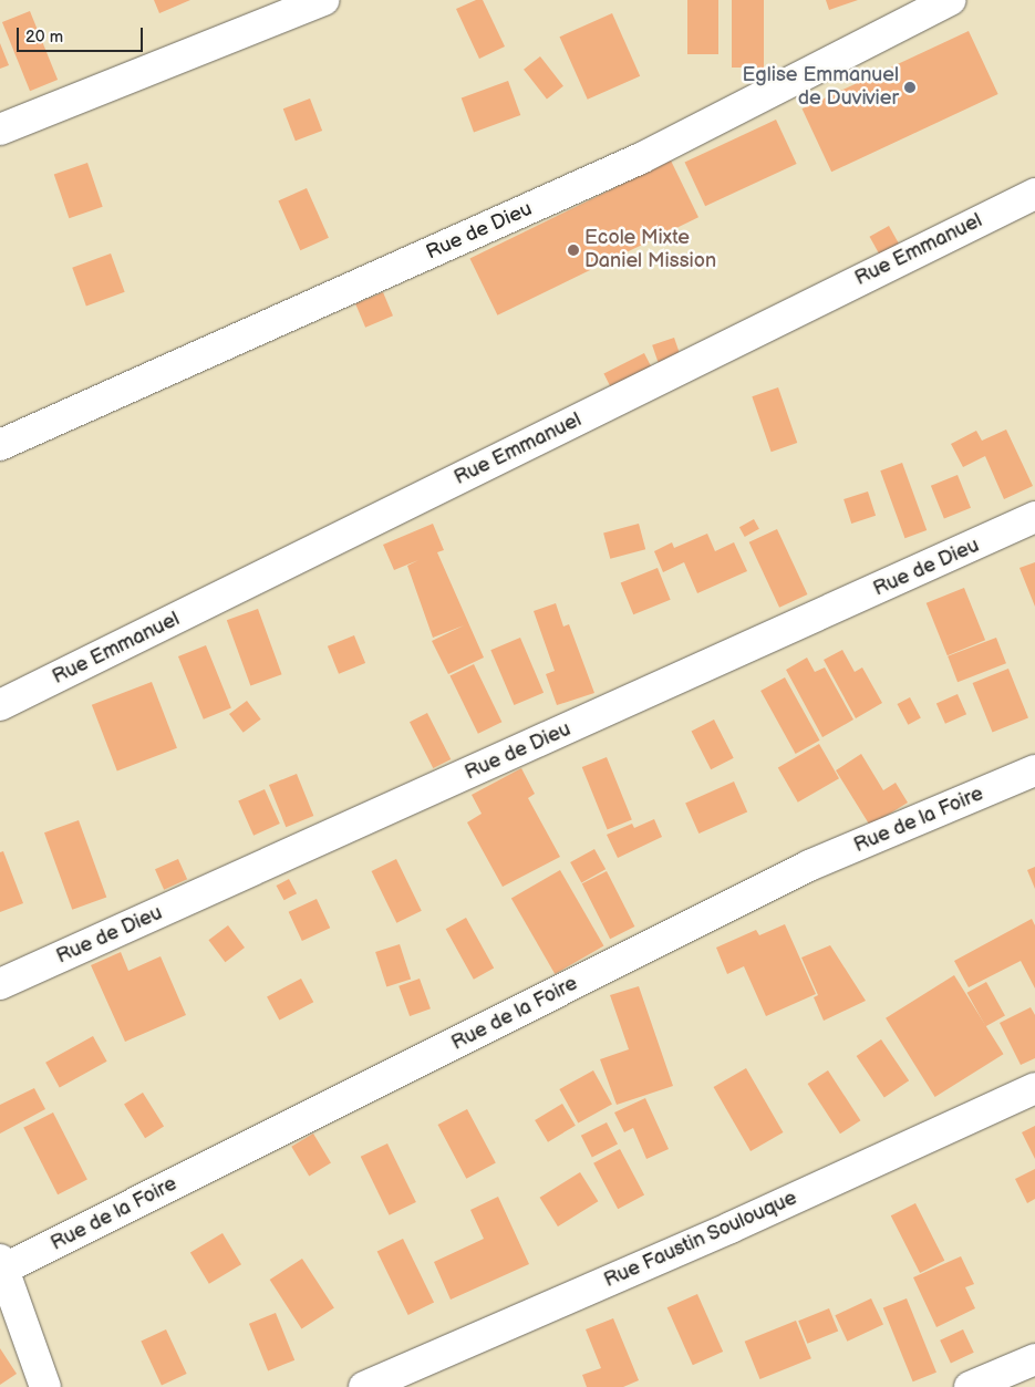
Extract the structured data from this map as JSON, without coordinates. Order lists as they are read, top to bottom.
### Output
{
  "streets": {
    "street": [
      "Rue de Dieu",
      "Rue Emmanuel",
      "Rue de la Foire",
      "Rue Faustin Soulouque"
    ]
  },
  "places": ["Eglise Emmanuel de Duvivier", "Ecole Mixte Daniel Mission"],
  "scale_bar": "20 m"
}
